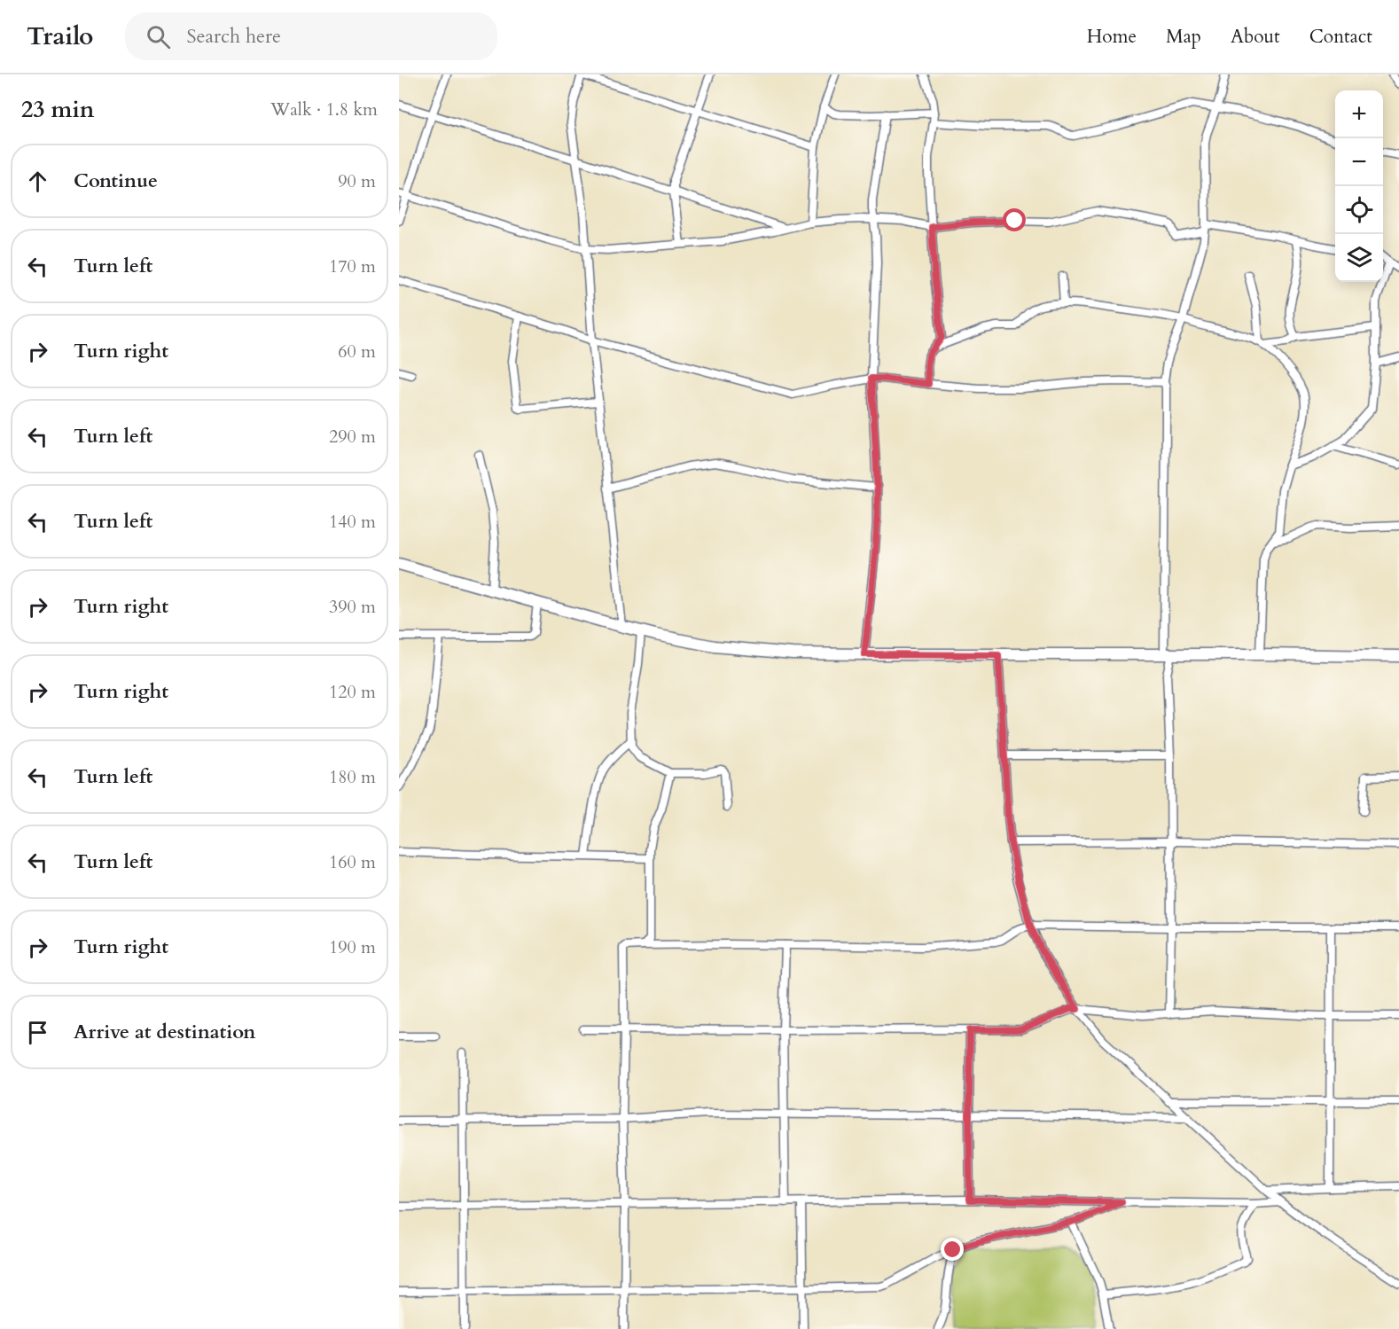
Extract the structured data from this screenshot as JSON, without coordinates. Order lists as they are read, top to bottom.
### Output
{
  "page": {
    "header": "Trailo",
    "search": "Search here",
    "nav": [
      "Home",
      "Map",
      "About",
      "Contact"
    ],
    "heading": ["23 min", "Walk · 1.8 km"],
    "map_buttons": ["+", "−"],
    "list": [
      ["Continue", "90 m"],
      ["Turn left", "170 m"],
      ["Turn right", "60 m"],
      ["Turn left", "290 m"],
      ["Turn left", "140 m"],
      ["Turn right", "390 m"],
      ["Turn right", "120 m"],
      ["Turn left", "180 m"],
      ["Turn left", "160 m"],
      ["Turn right", "190 m"],
      "Arrive at destination"
    ]
  }
}
